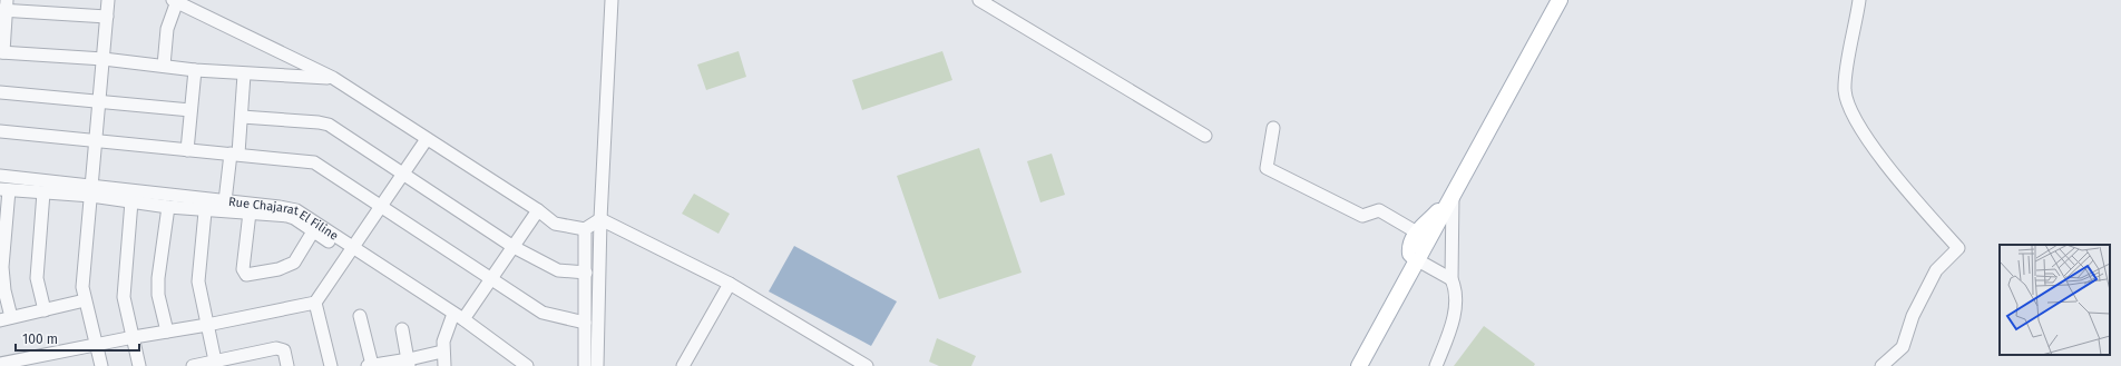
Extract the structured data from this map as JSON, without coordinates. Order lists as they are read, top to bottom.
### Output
{
  "streets": {
    "street": ["Rue Chajarat El Filine"]
  },
  "scale_bar": "100 m"
}
